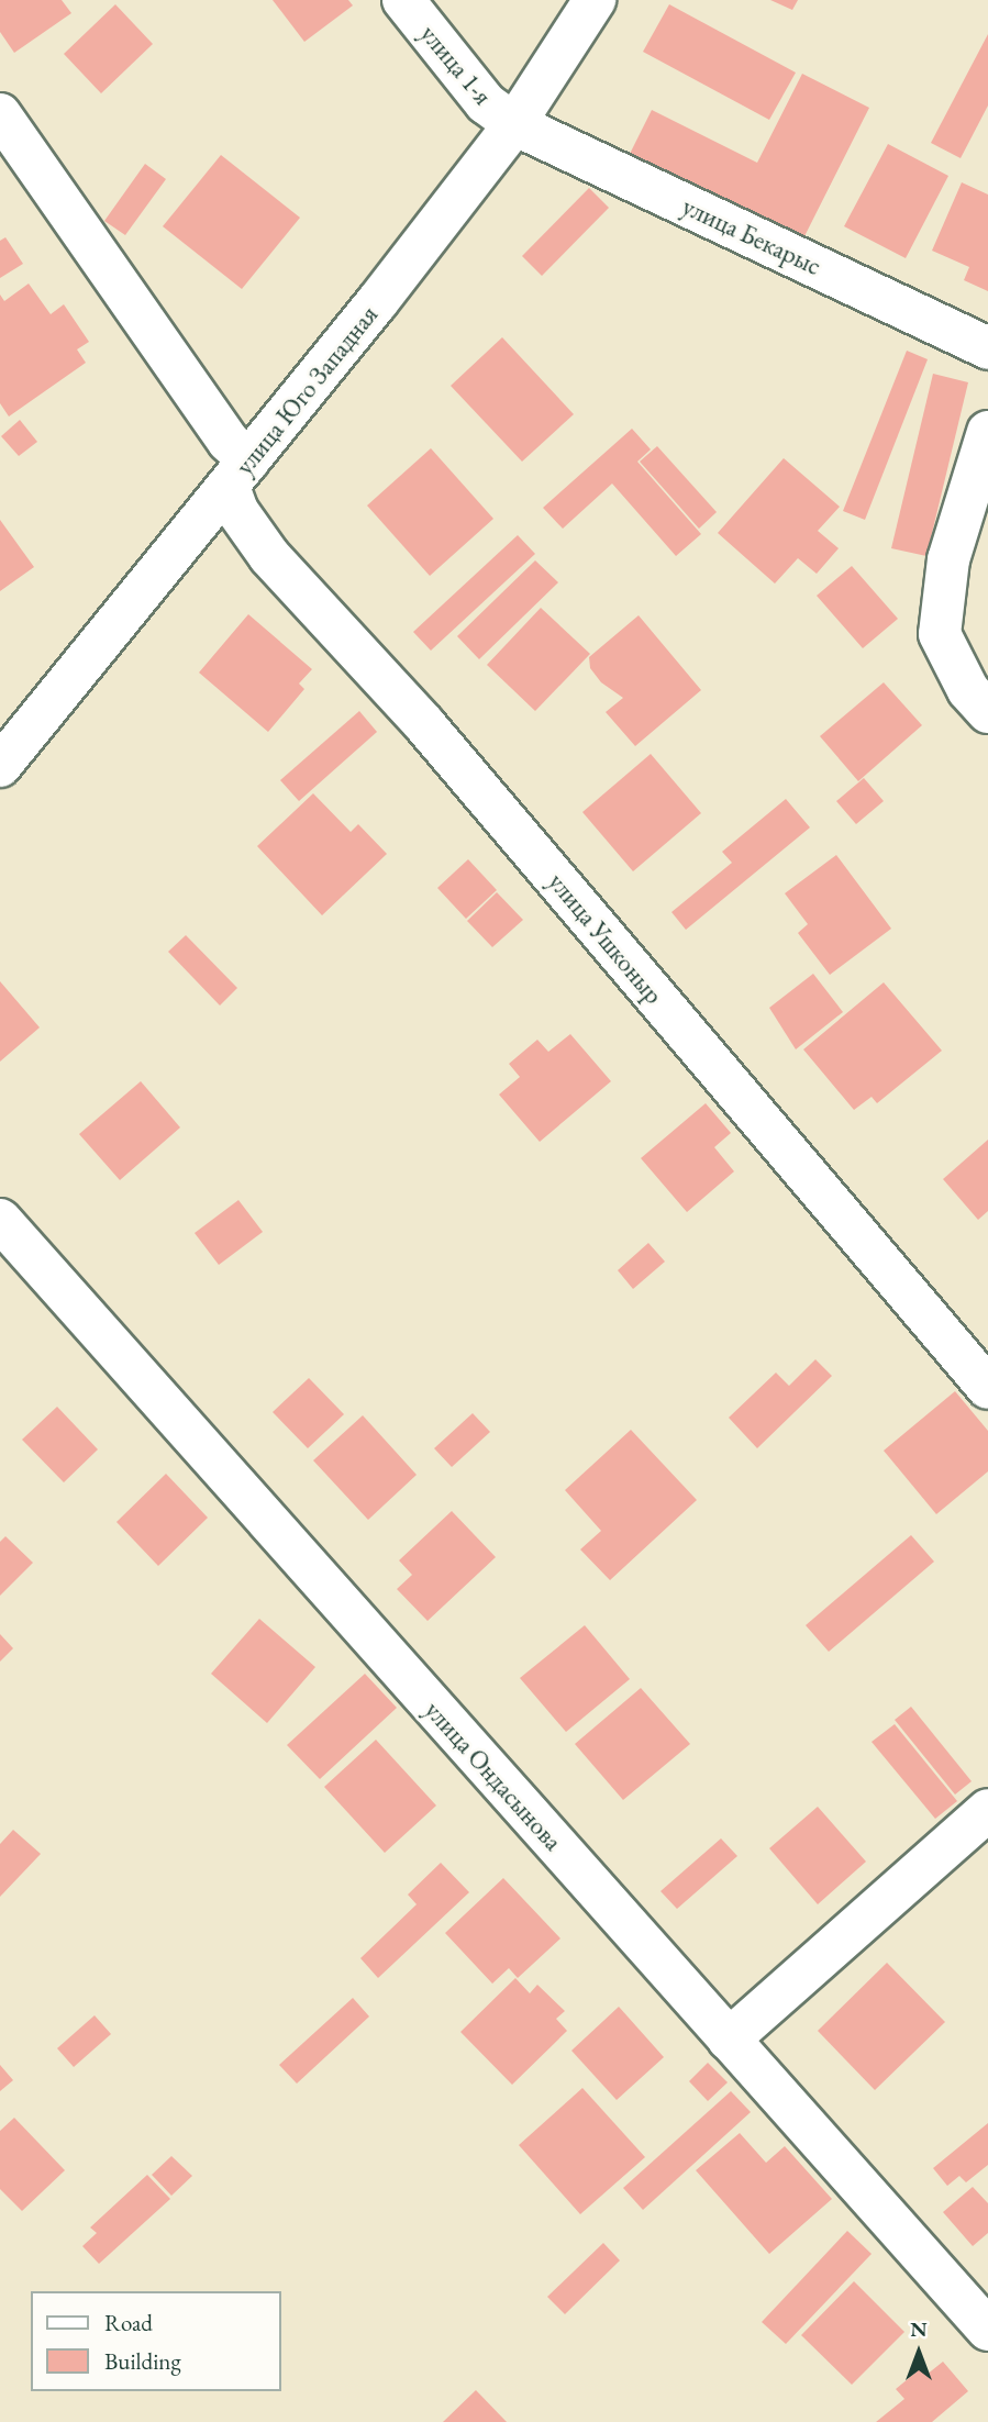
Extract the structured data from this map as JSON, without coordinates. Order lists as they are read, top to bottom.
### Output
{
  "streets": {
    "street": [
      "улица 1-я",
      "улица Бекарыс",
      "улица Юго Западная",
      "улица Ушконыр",
      "улица Ондасынова"
    ]
  },
  "crossings": [
    ["улица 1-я", "улица Бекарыс"],
    ["улица 1-я", "улица Юго Западная"],
    ["улица Бекарыс", "улица Юго Западная"],
    ["улица Юго Западная", "улица Ушконыр"]
  ],
  "legend": ["Road", "Building"],
  "north": "top"
}
